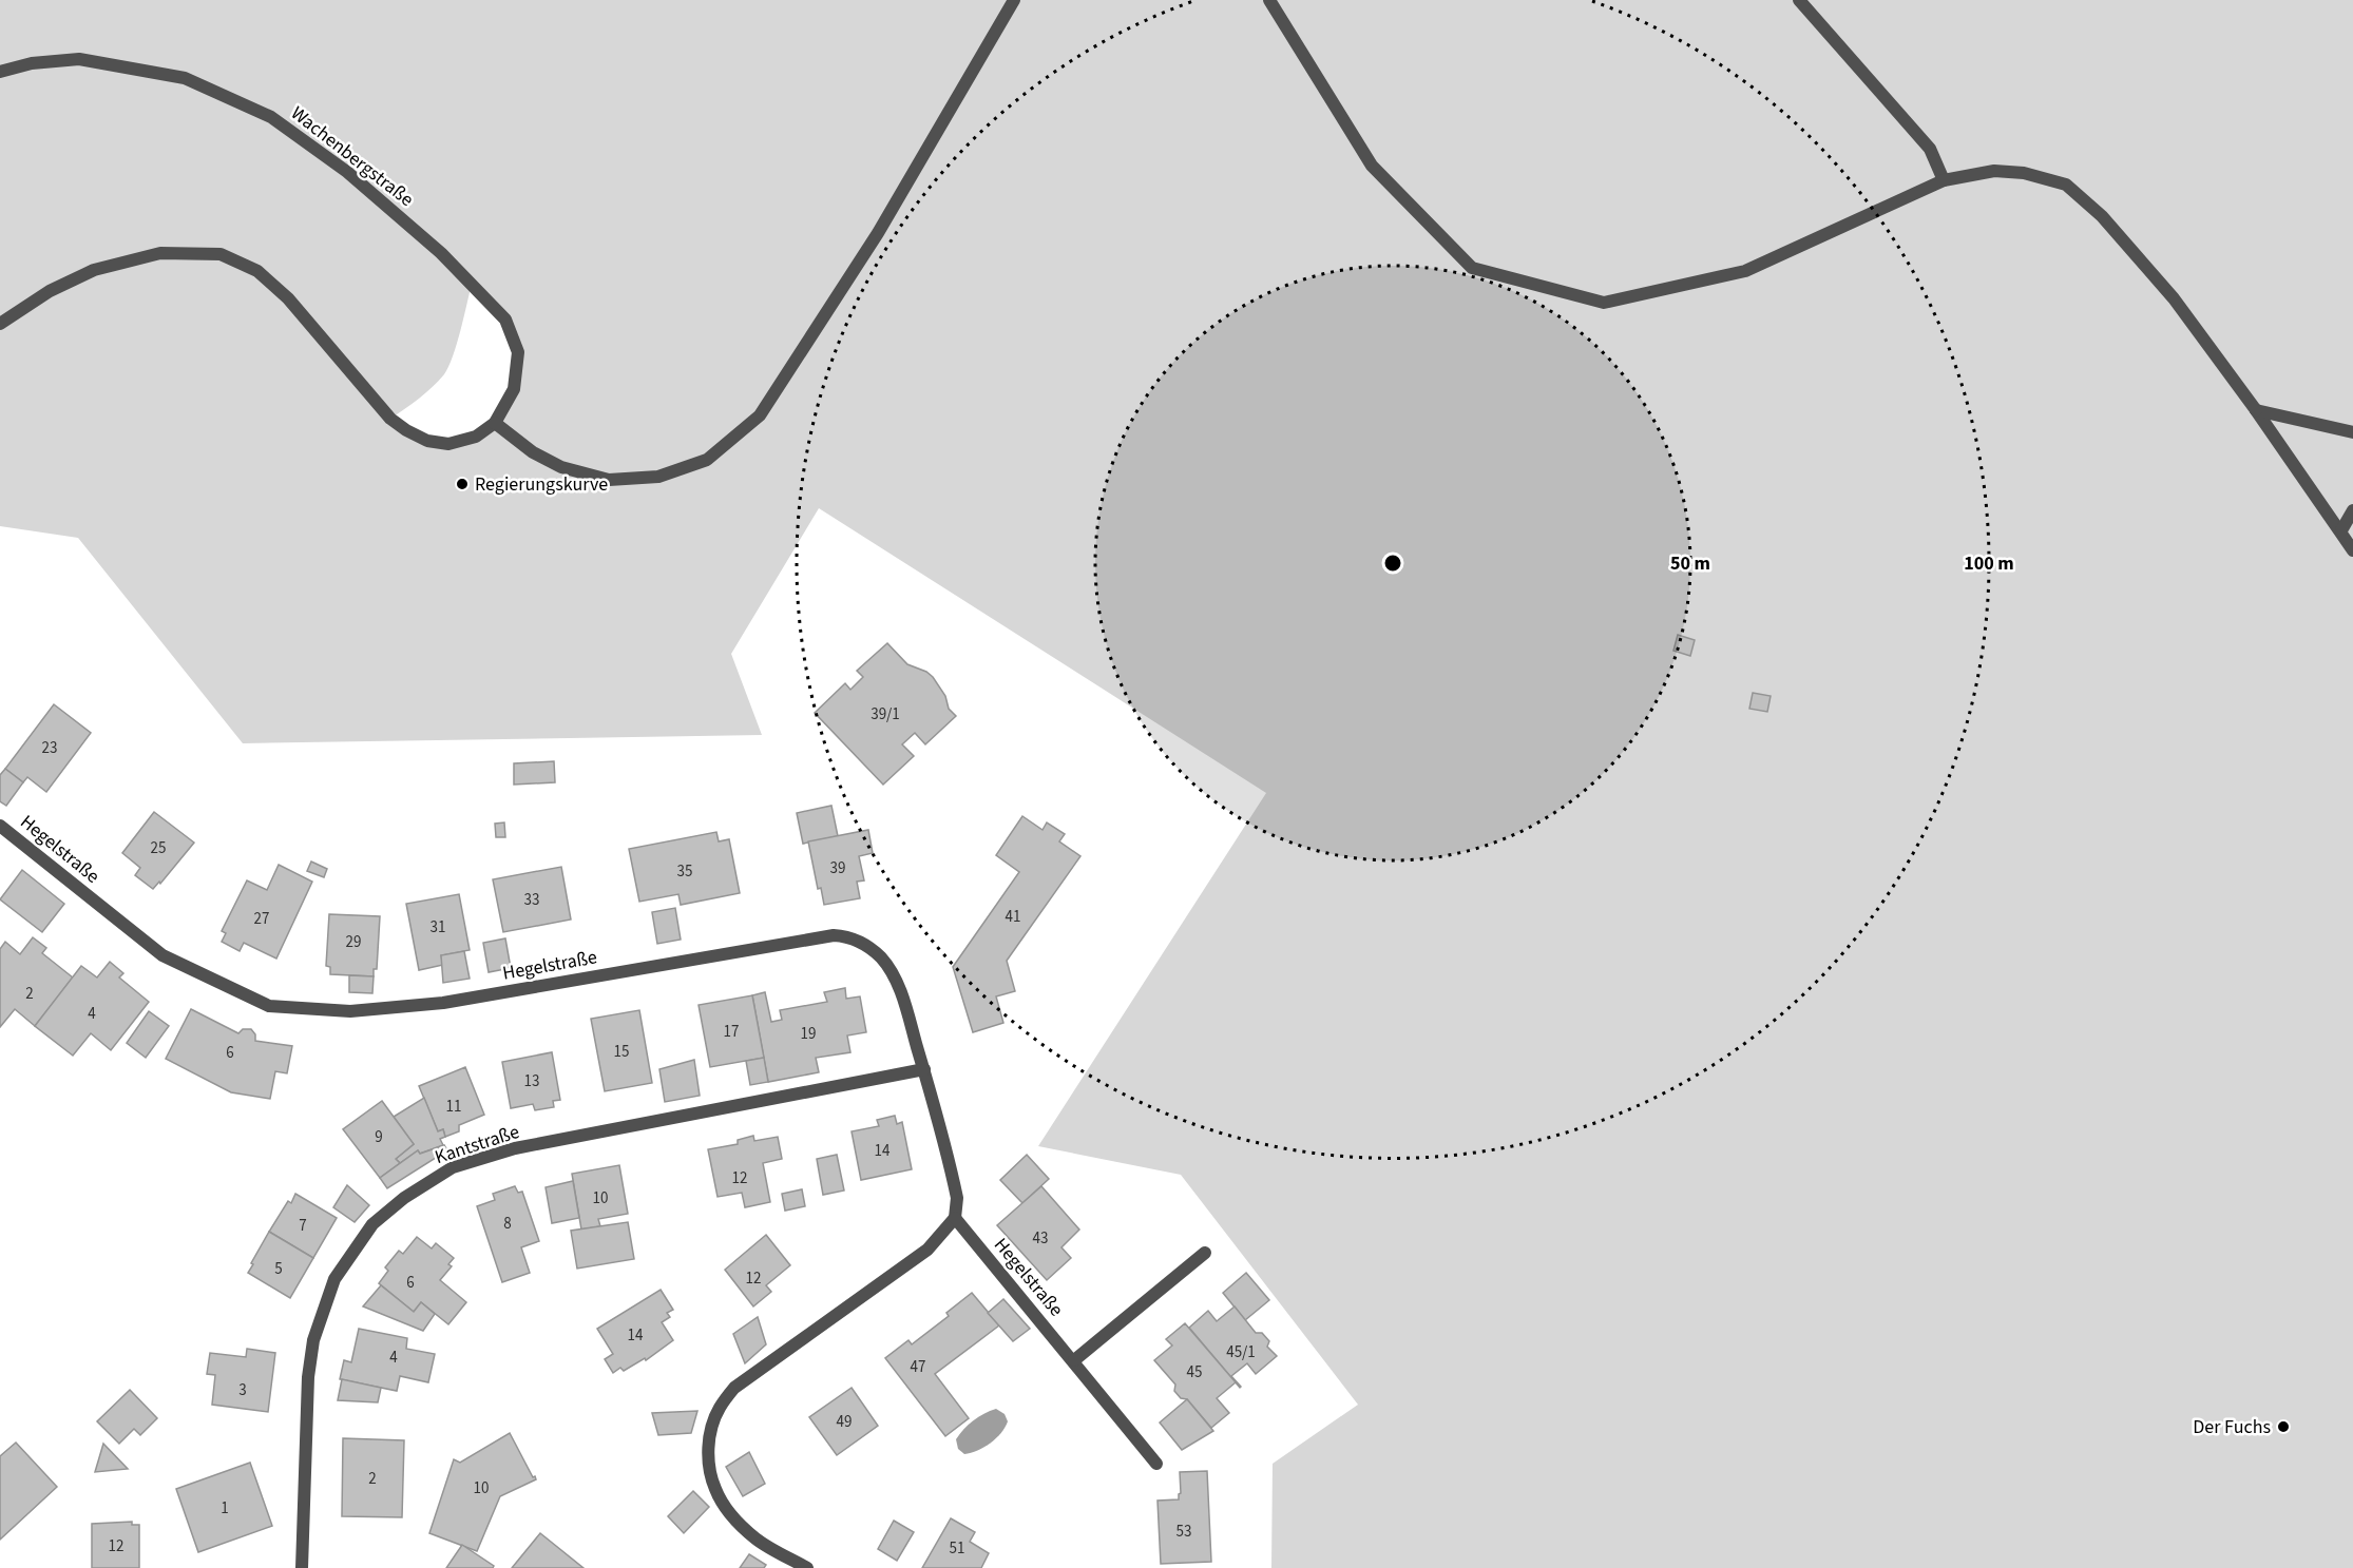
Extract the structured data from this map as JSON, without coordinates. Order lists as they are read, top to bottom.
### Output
{
  "streets": {
    "street": ["Wachenbergstraße", "Hegelstraße", "Kantstraße"]
  },
  "crossings": [
    ["Hegelstraße", "Kantstraße"]
  ],
  "places": ["Regierungskurve", "Der Fuchs"],
  "house_numbers": [
    "39/1",
    "23",
    "25",
    "39",
    "35",
    "33",
    "41",
    "27",
    "31",
    "29",
    "2",
    "4",
    "17",
    "19",
    "15",
    "6",
    "13",
    "11",
    "9",
    "14",
    "12",
    "10",
    "8",
    "7",
    "43",
    "5",
    "12",
    "6",
    "14",
    "45/1",
    "4",
    "47",
    "45",
    "3",
    "49",
    "2",
    "10",
    "1",
    "53",
    "12",
    "51"
  ],
  "rings": ["50 m", "100 m"]
}
